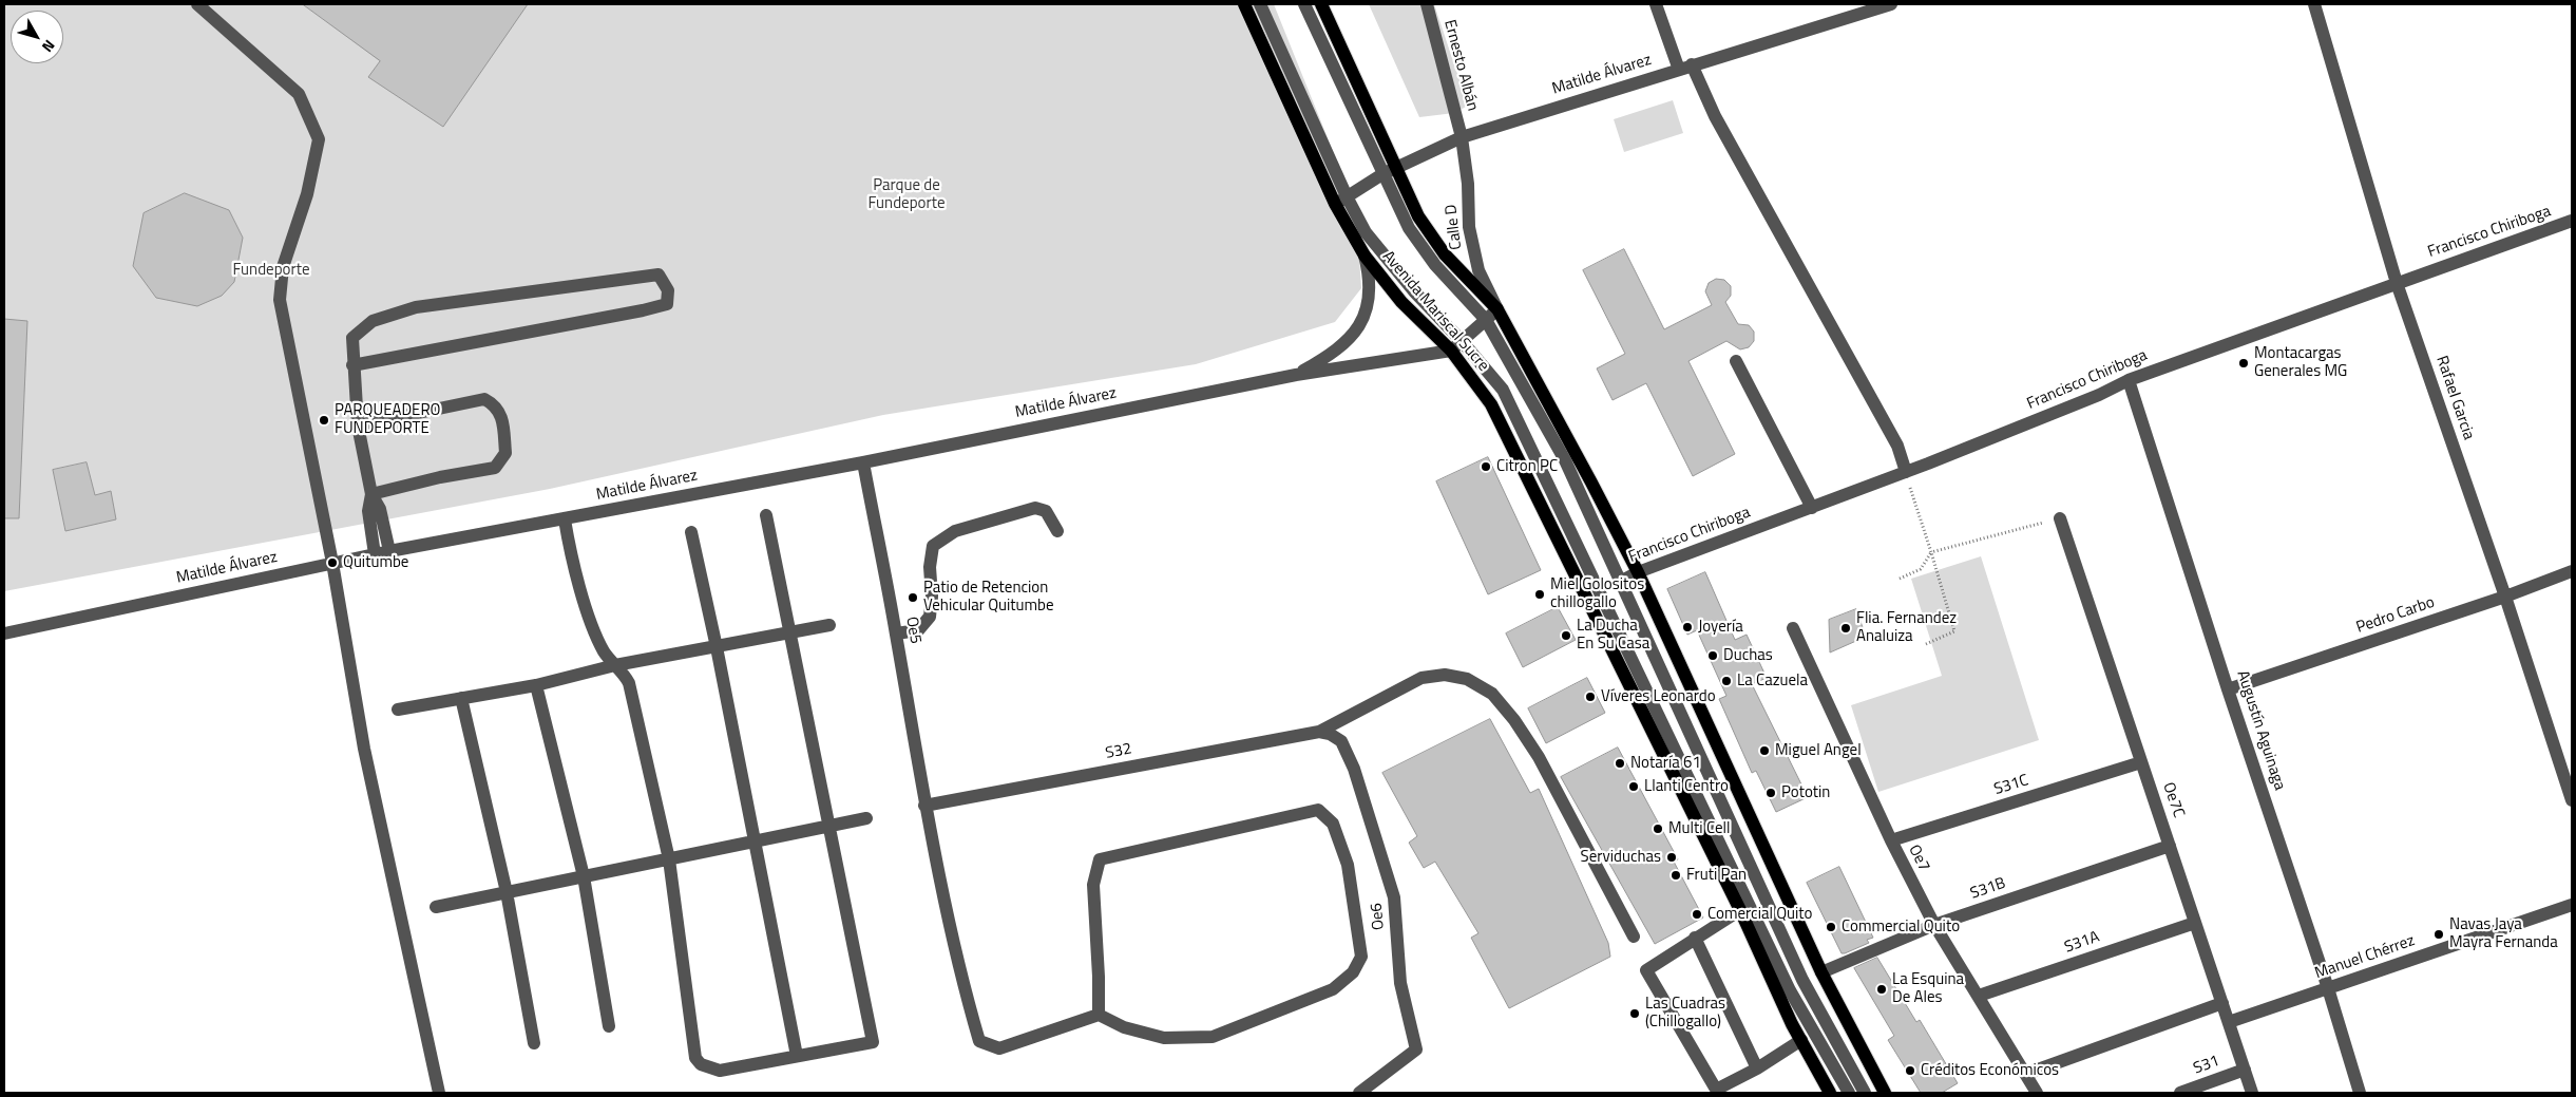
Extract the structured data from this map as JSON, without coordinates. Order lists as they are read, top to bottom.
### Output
{
  "streets": {
    "main road": ["Avenida Mariscal Sucre"],
    "street": [
      "Ernesto Albán",
      "Matilde Álvarez",
      "Calle D",
      "Francisco Chiriboga",
      "Rafael Garcia",
      "Pedro Carbo",
      "Oe5",
      "Augustín Aguinaga",
      "S32",
      "S31C",
      "Oe7C",
      "Oe7",
      "S31B",
      "Oe6",
      "S31A",
      "Manuel Chérrez",
      "S31"
    ]
  },
  "crossings": [
    ["Ernesto Albán", "Matilde Álvarez"],
    ["Ernesto Albán", "Calle D"],
    ["Matilde Álvarez", "Calle D"],
    ["Matilde Álvarez", "Avenida Mariscal Sucre"],
    ["Matilde Álvarez", "Oe5"],
    ["Francisco Chiriboga", "Rafael Garcia"],
    ["Francisco Chiriboga", "Augustín Aguinaga"],
    ["Rafael Garcia", "Pedro Carbo"],
    ["Pedro Carbo", "Augustín Aguinaga"],
    ["Oe5", "S32"],
    ["Augustín Aguinaga", "Manuel Chérrez"],
    ["S32", "Oe6"],
    ["S31C", "Oe7C"],
    ["S31C", "Oe7"],
    ["Oe7C", "S31B"],
    ["Oe7C", "S31A"],
    ["Oe7C", "Manuel Chérrez"],
    ["Oe7C", "S31"],
    ["Oe7", "S31B"],
    ["Oe7", "S31A"]
  ],
  "parks": ["Parque de Fundeporte", "Fundeporte"],
  "places": [
    "Montacargas Generales MG",
    "PARQUEADERO FUNDEPORTE",
    "Citron PC",
    "Quitumbe",
    "Miel Golositos chillogallo",
    "Patio de Retencion Vehicular Quitumbe",
    "Joyería",
    "Flia. Fernandez Analuiza",
    "La Ducha En Su Casa",
    "Duchas",
    "La Cazuela",
    "Víveres Leonardo",
    "Miguel Angel",
    "Notaría 61",
    "Llanti Centro",
    "Pototin",
    "Multi Cell",
    "Serviduchas",
    "Fruti Pan",
    "Comercial Quito",
    "Commercial Quito",
    "Navas Jaya Mayra Fernanda",
    "La Esquina De Ales",
    "Las Cuadras (Chillogallo)",
    "Créditos Económicos"
  ],
  "north": "bottom right"
}
